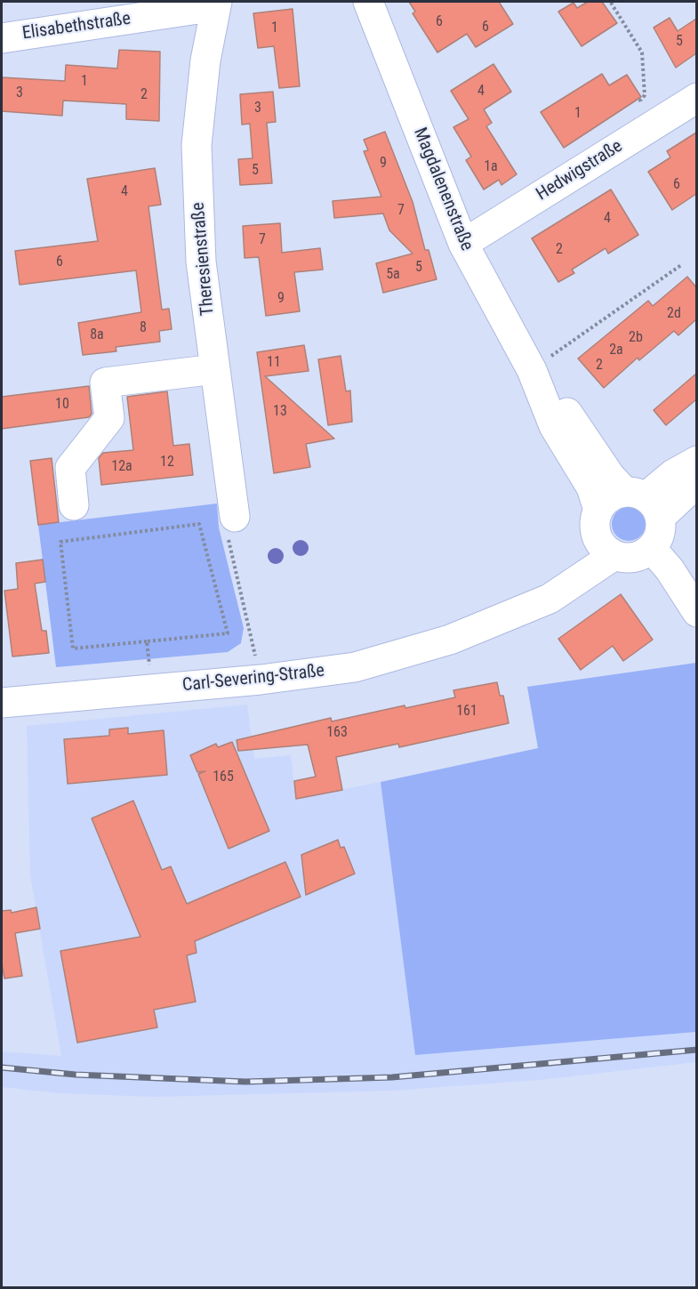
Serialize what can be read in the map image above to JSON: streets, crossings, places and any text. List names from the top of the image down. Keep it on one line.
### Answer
{"streets":{"street":["Elisabethstraße","Hedwigstraße","Magdalenenstraße","Theresienstraße","Carl-Severing-Straße"]},"crossings":[["Elisabethstraße","Theresienstraße"],["Hedwigstraße","Magdalenenstraße"],["Magdalenenstraße","Carl-Severing-Straße"]],"house_numbers":["6","6","1","5","1","4","3","2","3","1","9","1a","5","6","4","7","4","7","2","6","5","5a","9","2d","8","8a","2b","2a","11","2","10","13","12","12a","161","163","165"]}
